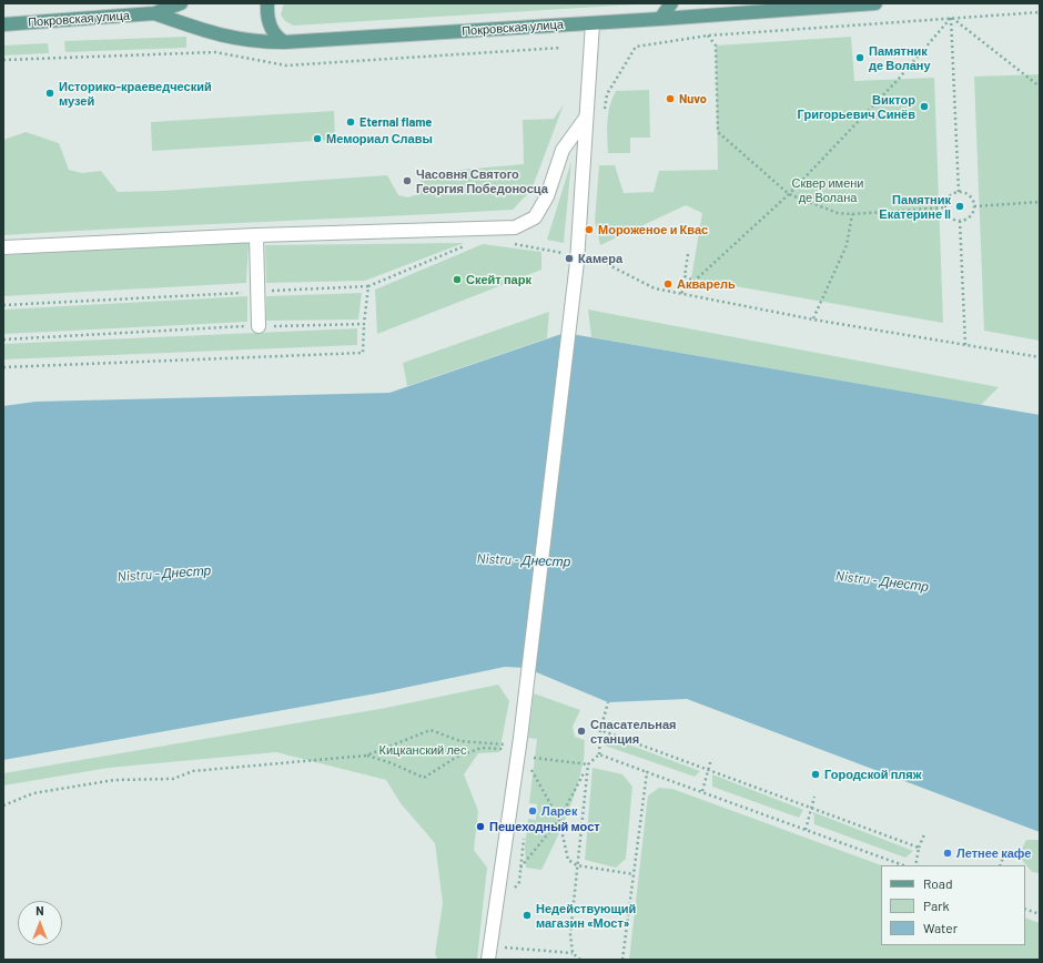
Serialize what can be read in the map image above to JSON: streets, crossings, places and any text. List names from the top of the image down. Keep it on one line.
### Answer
{"streets":{"main road":["Покровская улица"]},"water":["Nistru - Днестр"],"parks":["Сквер имени де Волана","Кицканский лес"],"places":["Памятник де Волану","Историко-краеведческий музей","Nuvo","Виктор Григорьевич Синёв","Eternal flame","Мемориал Славы","Часовня Святого Георгия Победоносца","Памятник Екатерине II","Мороженое и Квас","Камера","Скейт парк","Акварель","Спасательная станция","Городской пляж","Ларек","Пешеходный мост","Летнее кафе","Недействующий магазин «Мост»"],"legend":["Road","Park","Water"],"north":"top"}
